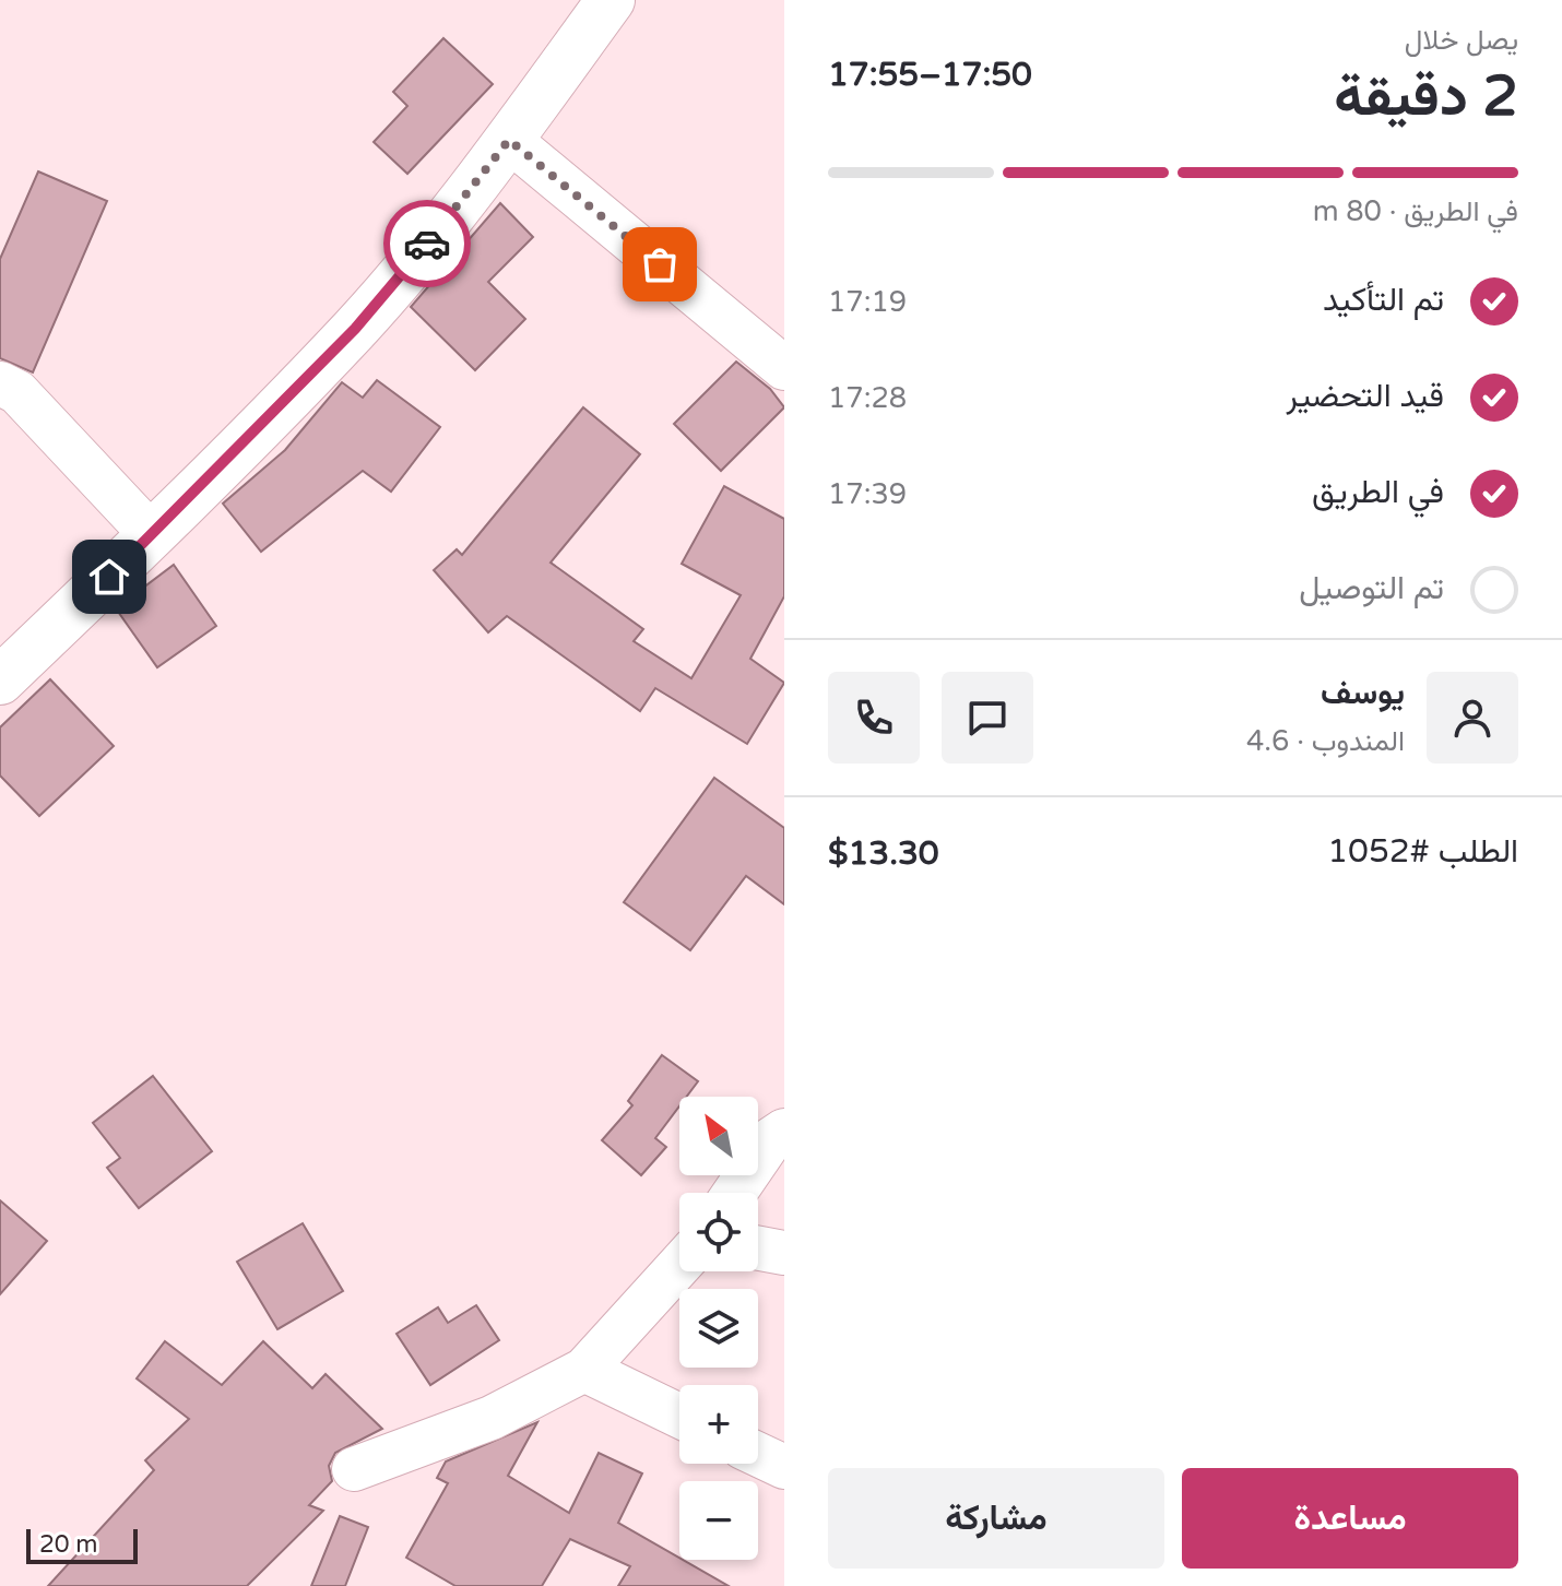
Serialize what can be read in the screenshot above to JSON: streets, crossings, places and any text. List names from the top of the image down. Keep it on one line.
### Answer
{"scale_bar":"20 m","north":"top left","page":{"heading":["2 دقيقة","يصل خلال","17:50–17:55"],"panel":["يوسف","المندوب · 4.6","الطلب #1052","$13.30"],"bar":"في الطريق · 80 m","list":[["تم التأكيد","17:19"],["قيد التحضير","17:28"],["في الطريق","17:39"],"تم التوصيل"],"map_buttons":["+","−"],"buttons":["مساعدة","مشاركة"],"scale":"20 m"}}
